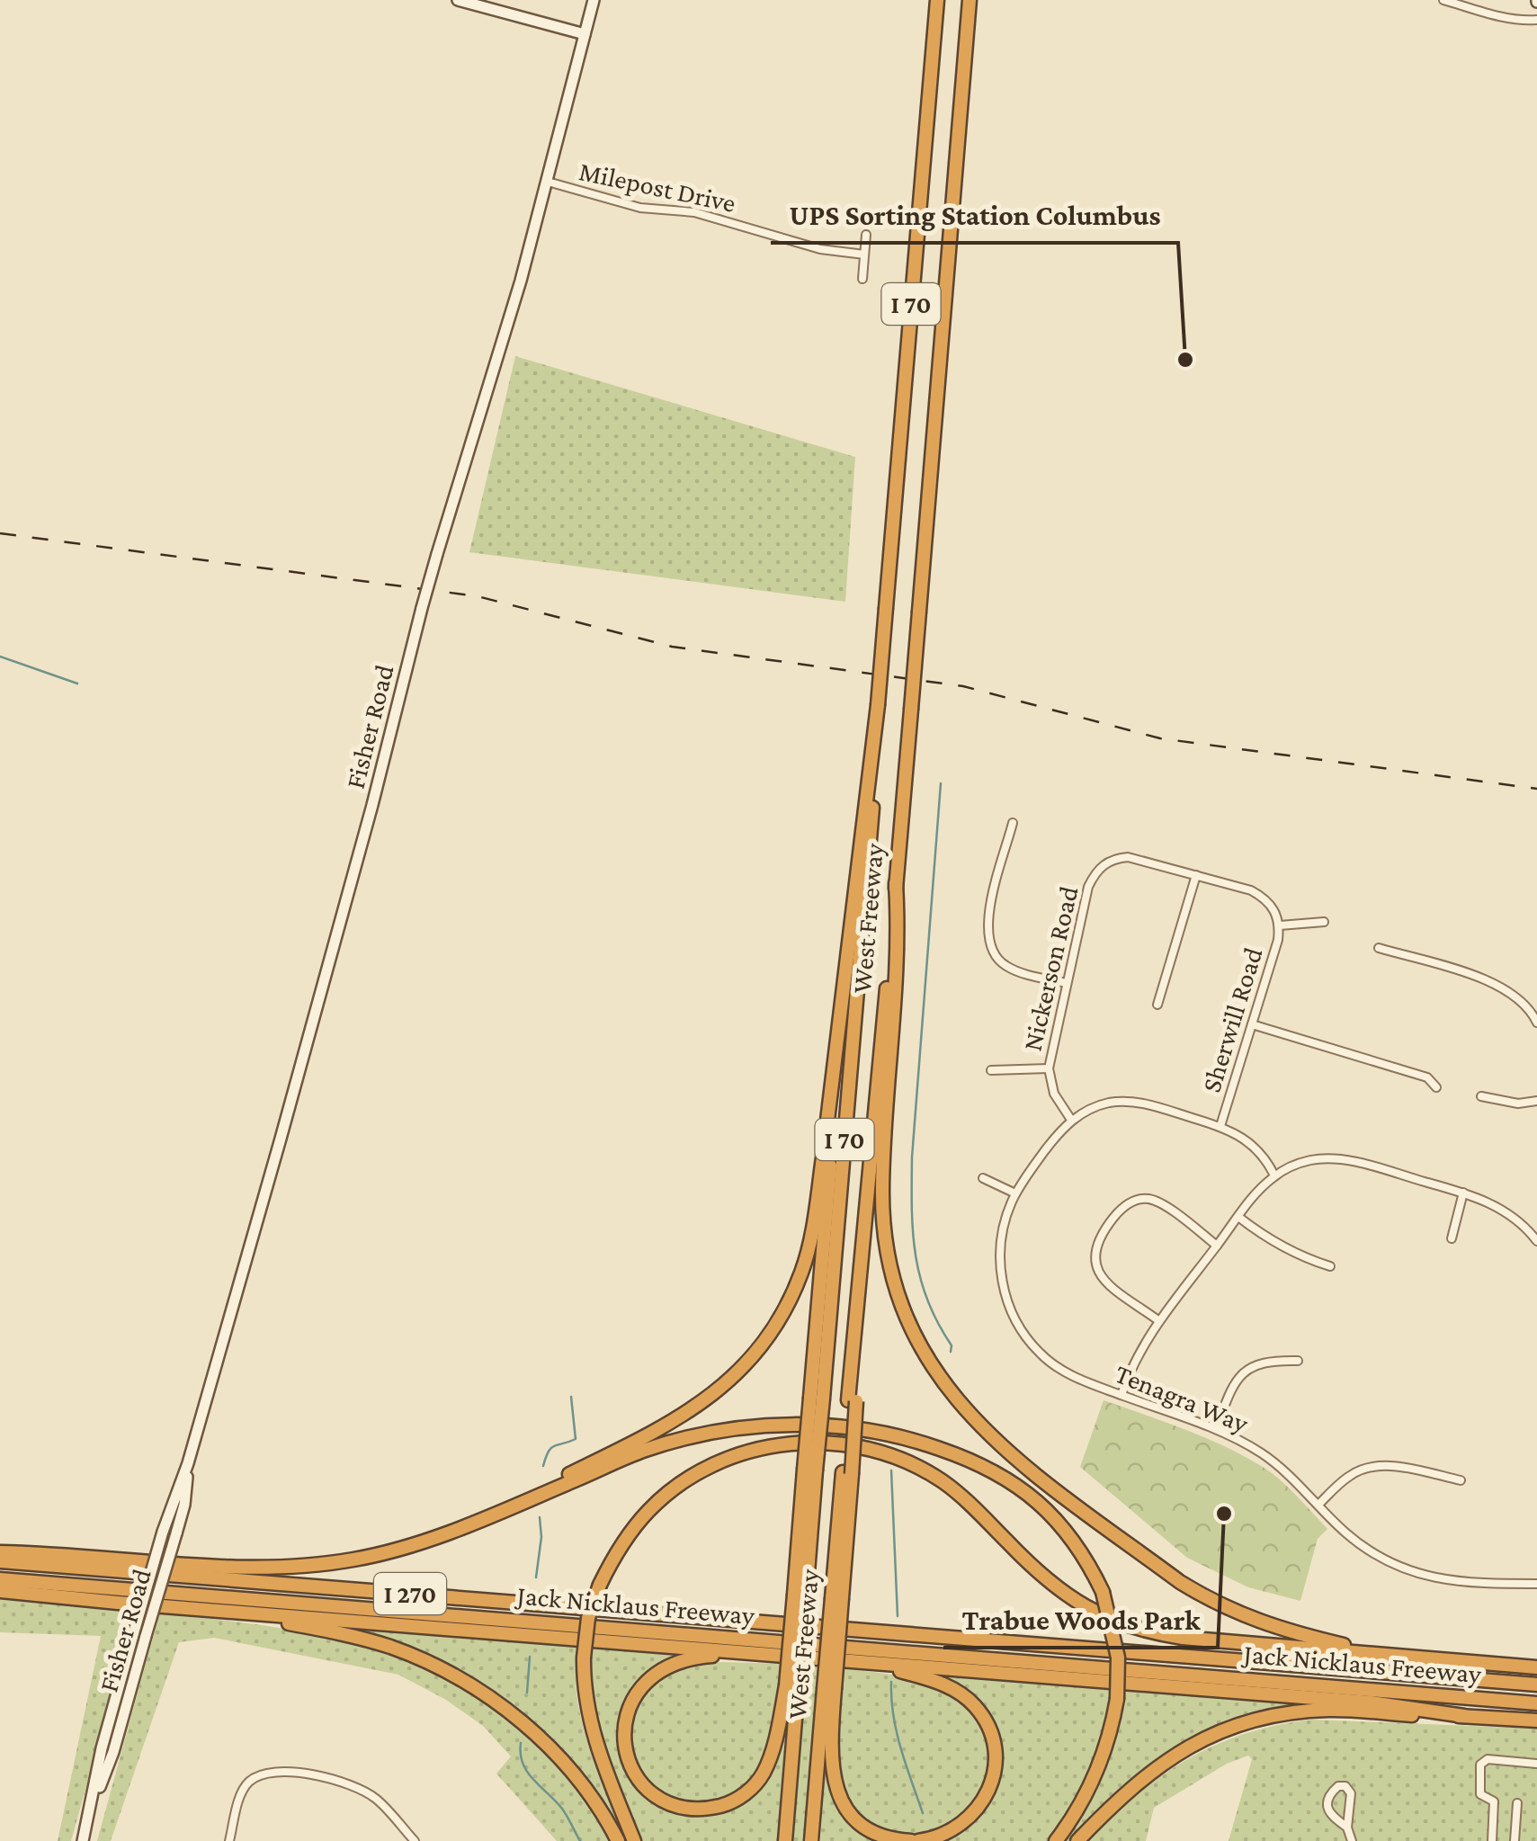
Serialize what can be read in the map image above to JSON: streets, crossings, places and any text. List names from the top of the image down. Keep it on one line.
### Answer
{"streets":{"highway":["I 70","West Freeway","I 270","Jack Nicklaus Freeway"],"main road":["Fisher Road"],"street":["Milepost Drive","Nickerson Road","Sherwill Road","Tenagra Way"]},"crossings":[["Milepost Drive","Fisher Road"],["Nickerson Road","Sherwill Road"],["Nickerson Road","Tenagra Way"]],"places":["UPS Sorting Station Columbus","Trabue Woods Park"]}
